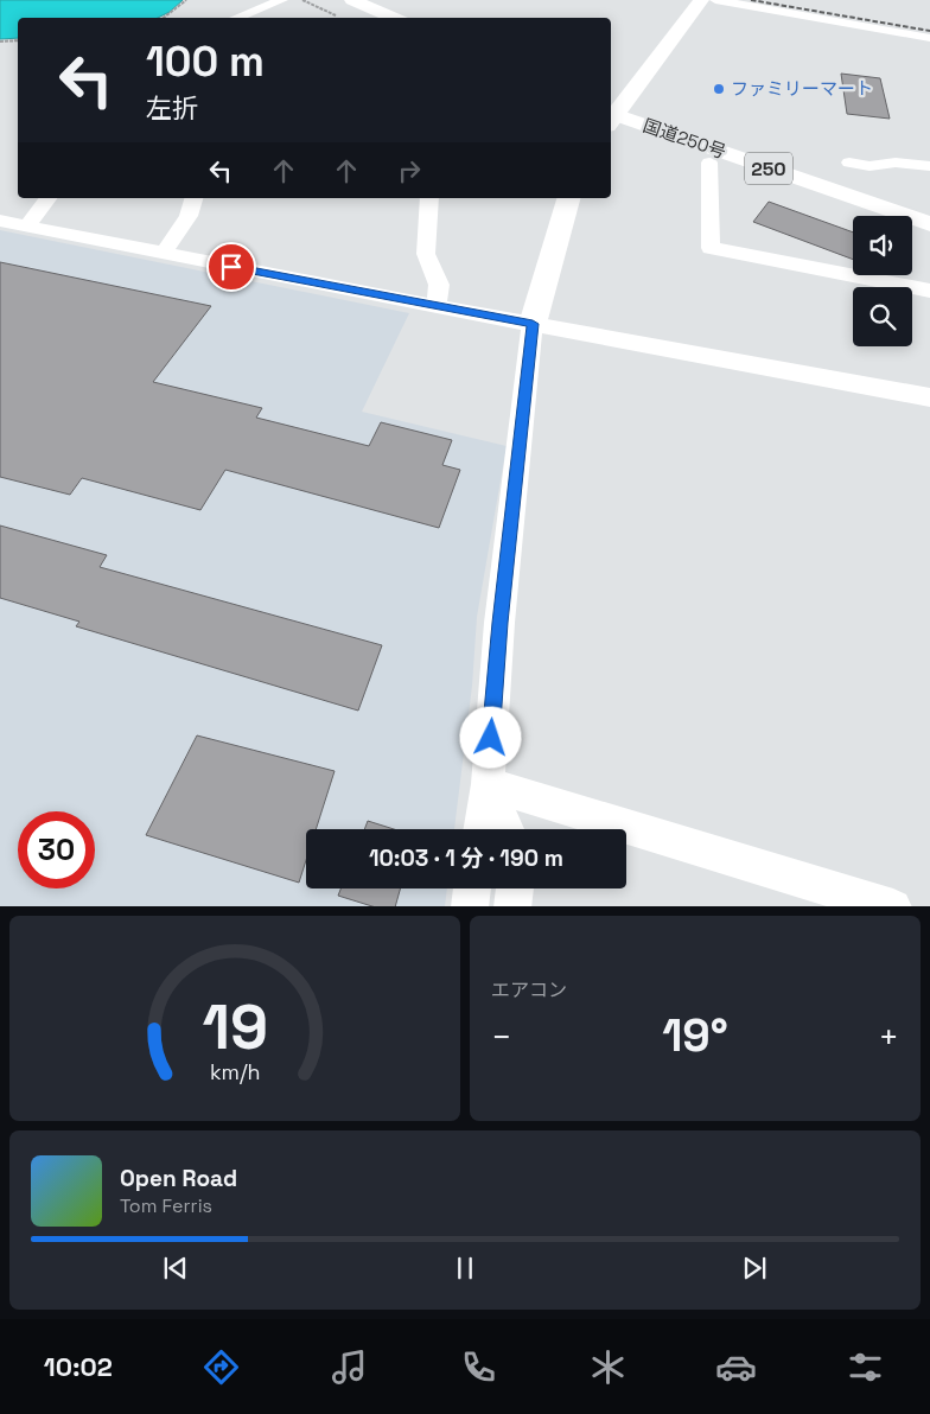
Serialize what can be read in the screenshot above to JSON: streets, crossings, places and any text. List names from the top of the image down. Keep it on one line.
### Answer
{"streets":{"main road":["国道250号","250"]},"places":["ファミリーマート"],"page":{"turn":["100 m","左折"],"limit":"30","trip":"10:03 · 1 分 · 190 m","tile":"エアコン","heat":["−","19°","+"],"song":["Open Road","Tom Ferris"],"tabs":"10:02","gauge":["19","km/h"]}}
